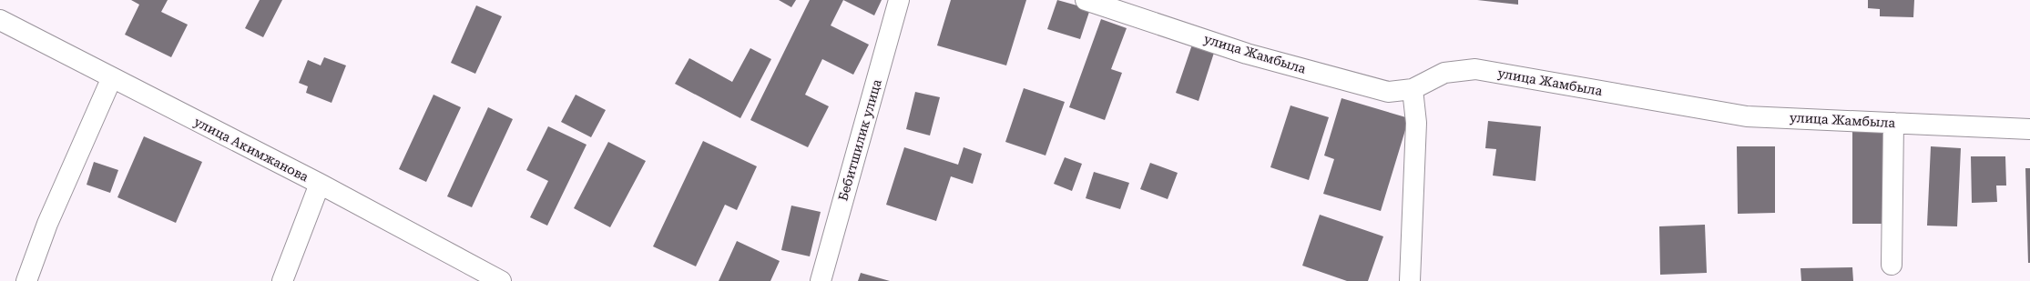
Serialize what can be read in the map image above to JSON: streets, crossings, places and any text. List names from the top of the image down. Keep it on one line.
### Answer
{"streets":{"street":["улица Жамбыла","Бебитшилик улица","улица Акимжанова"]}}
